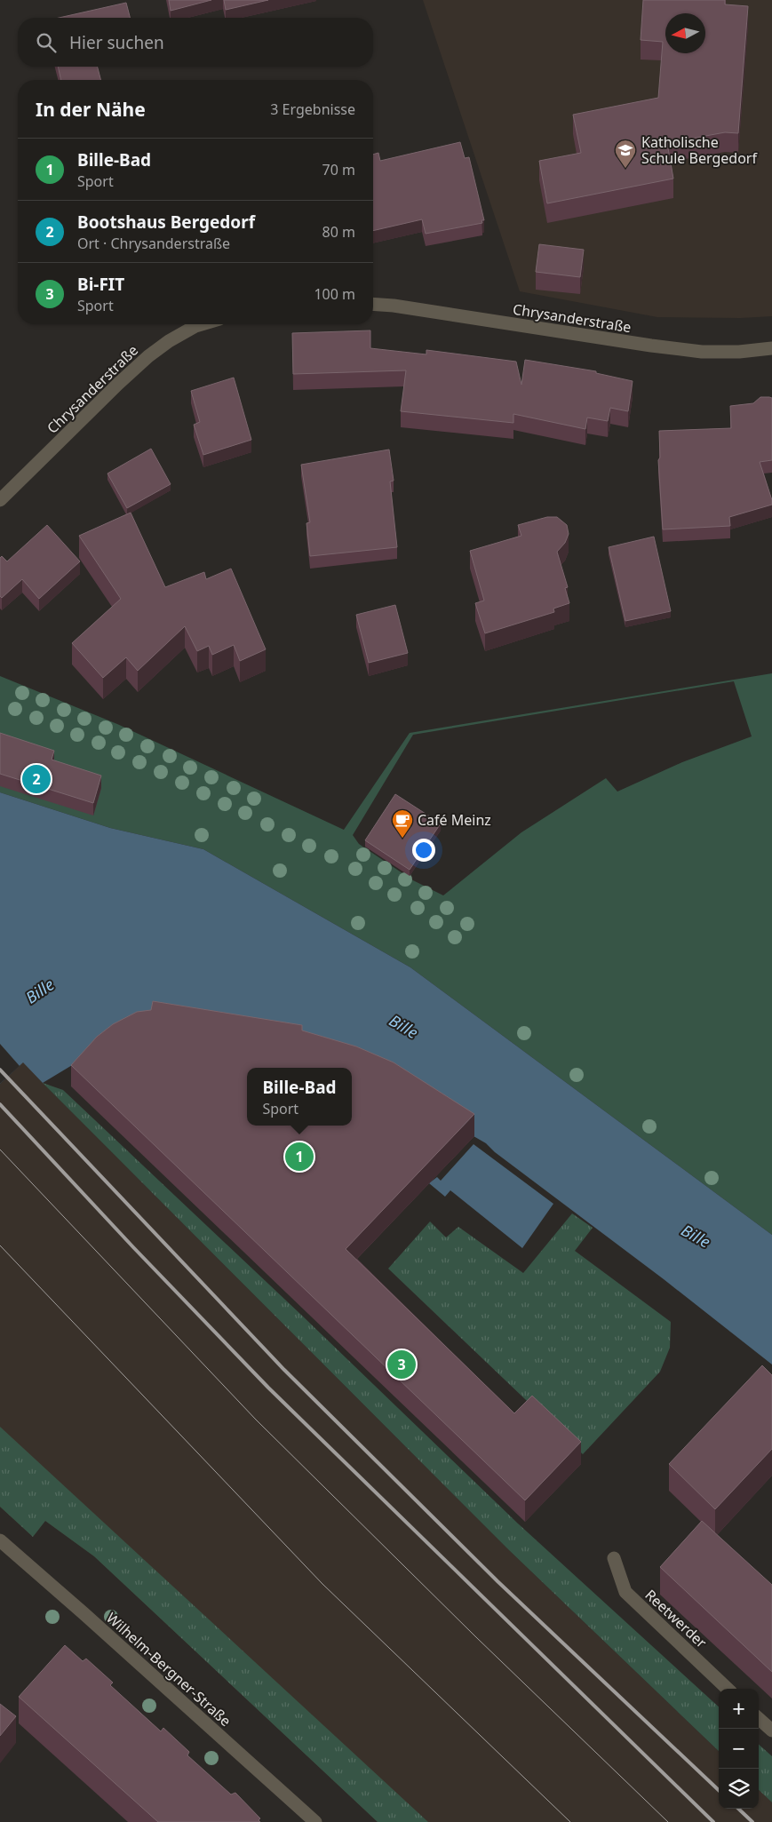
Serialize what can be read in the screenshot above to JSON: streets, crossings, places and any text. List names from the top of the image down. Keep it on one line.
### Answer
{"streets":{"street":["Chrysanderstraße","Reetwerder","Wilhelm-Bergner-Straße"]},"water":["Bille"],"places":{"school or university":["Katholische Schule Bergedorf"],"cafe":["Café Meinz"]},"north":"left","page":{"search":"Hier suchen","heading":["In der Nähe","3 Ergebnisse"],"list":[{"mark":"1","name":"Bille-Bad","note":"Sport","value":"70 m"},{"mark":"2","name":"Bootshaus Bergedorf","note":"Ort · Chrysanderstraße","value":"80 m"},{"mark":"3","name":"Bi-FIT","note":"Sport","value":"100 m"}],"pins":["2","1","3"],"popup":["Bille-Bad","Sport"],"map_buttons":["+","−"]}}
